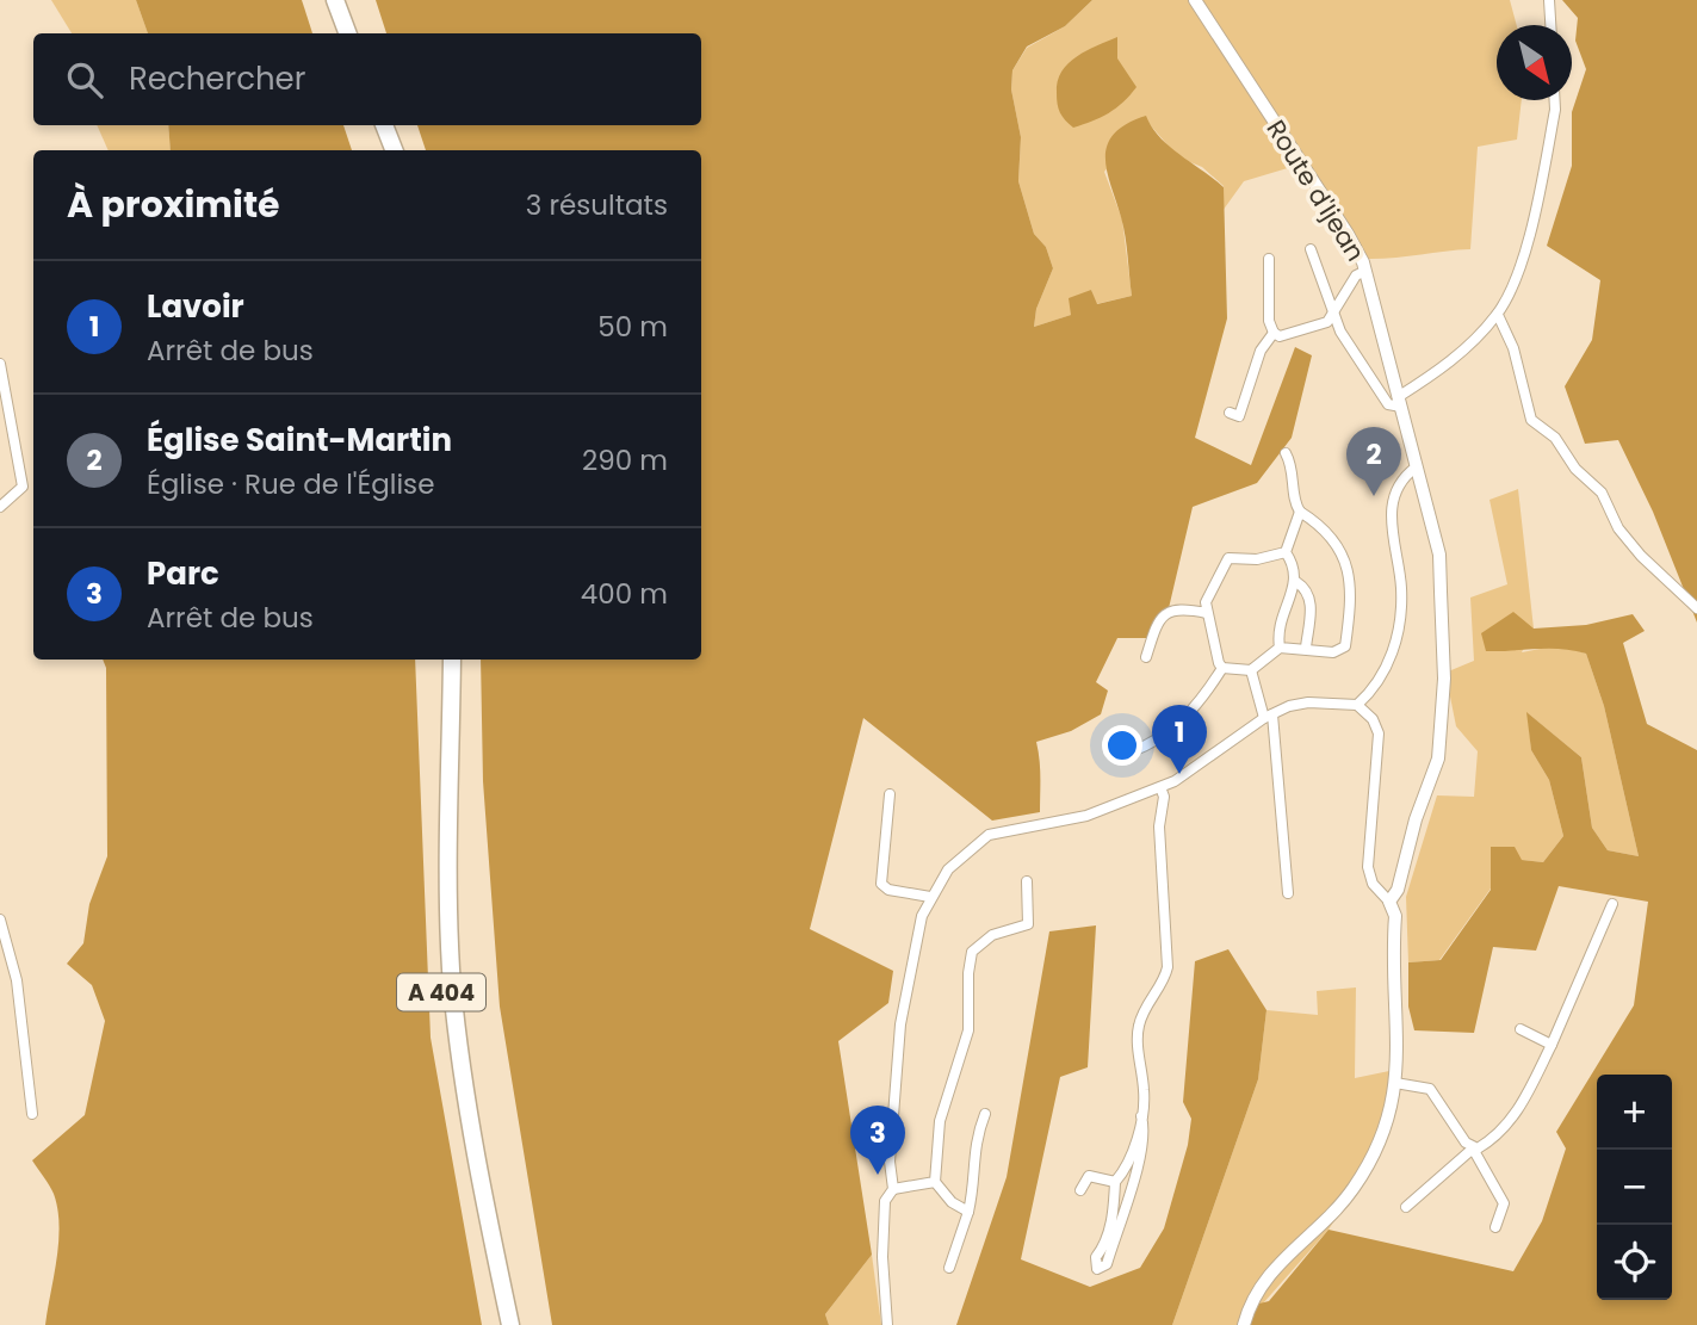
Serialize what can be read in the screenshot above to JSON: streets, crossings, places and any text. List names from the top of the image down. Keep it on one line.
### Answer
{"streets":{"highway":["A 404"],"street":["Route d'Ijean"]},"north":"bottom right","page":{"search":"Rechercher","heading":["À proximité","3 résultats"],"list":[{"mark":"1","name":"Lavoir","note":"Arrêt de bus","value":"50 m"},{"mark":"2","name":"Église Saint-Martin","note":"Église · Rue de l'Église","value":"290 m"},{"mark":"3","name":"Parc","note":"Arrêt de bus","value":"400 m"}],"pins":["2","1","3"],"map_buttons":["+","−"]}}
